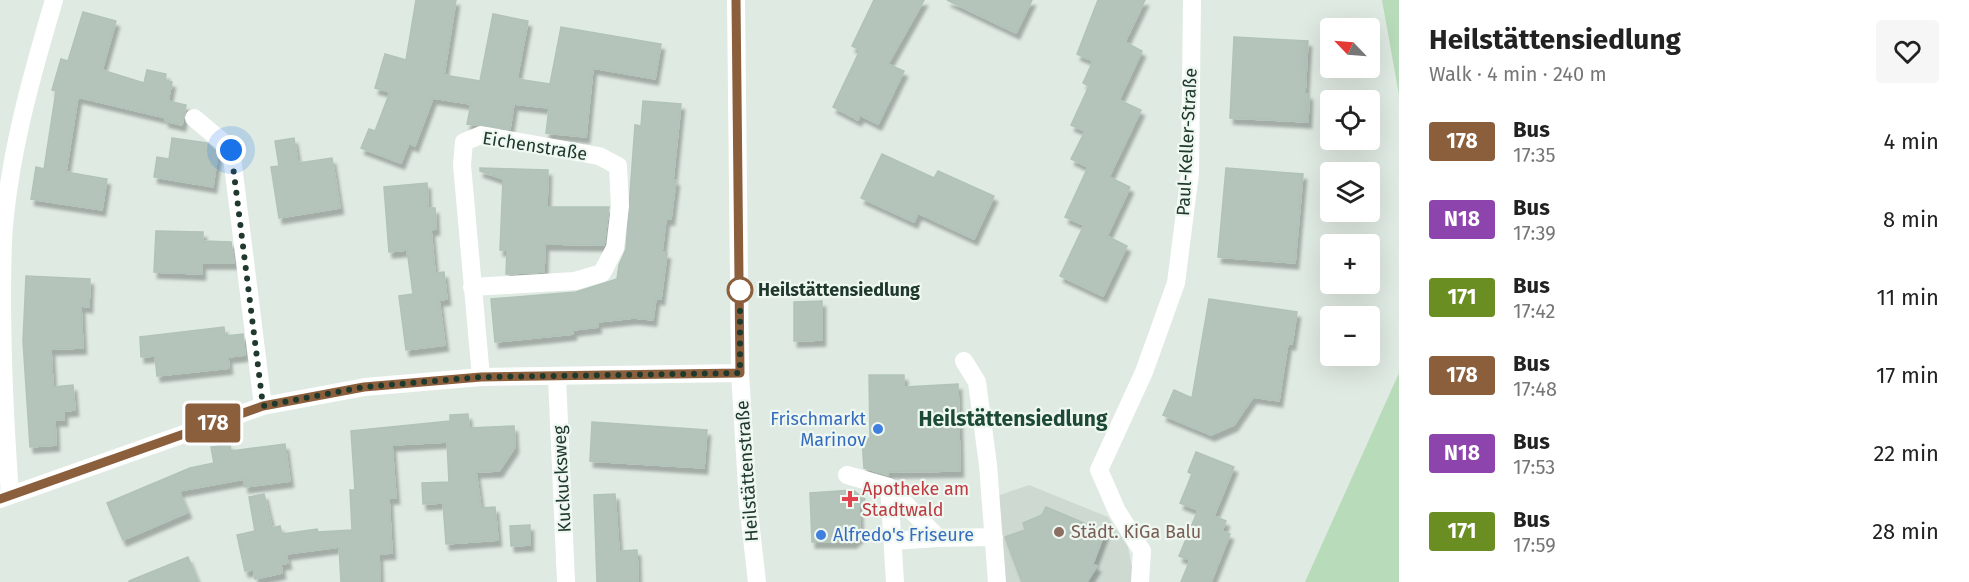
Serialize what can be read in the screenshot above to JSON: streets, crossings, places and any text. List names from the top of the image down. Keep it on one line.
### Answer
{"streets":{"street":["Paul-Keller-Straße","Eichenstraße","Heilstättenstraße","Kuckucksweg"]},"districts":["Heilstättensiedlung"],"places":{"other":["Heilstättensiedlung","Frischmarkt Marinov","Städt. KiGa Balu","Alfredo's Friseure"],"health":["Apotheke am Stadtwald"]},"lines":["bus line 178"],"north":"top left","page":{"on_map":"178","heading":["Heilstättensiedlung","Walk · 4 min · 240 m"],"map_buttons":["+","−"],"list":[{"mark":"178","name":"Bus","note":"17:35","value":"4 min"},{"mark":"N18","name":"Bus","note":"17:39","value":"8 min"},{"mark":"171","name":"Bus","note":"17:42","value":"11 min"},{"mark":"178","name":"Bus","note":"17:48","value":"17 min"},{"mark":"N18","name":"Bus","note":"17:53","value":"22 min"},{"mark":"171","name":"Bus","note":"17:59","value":"28 min"}]}}
